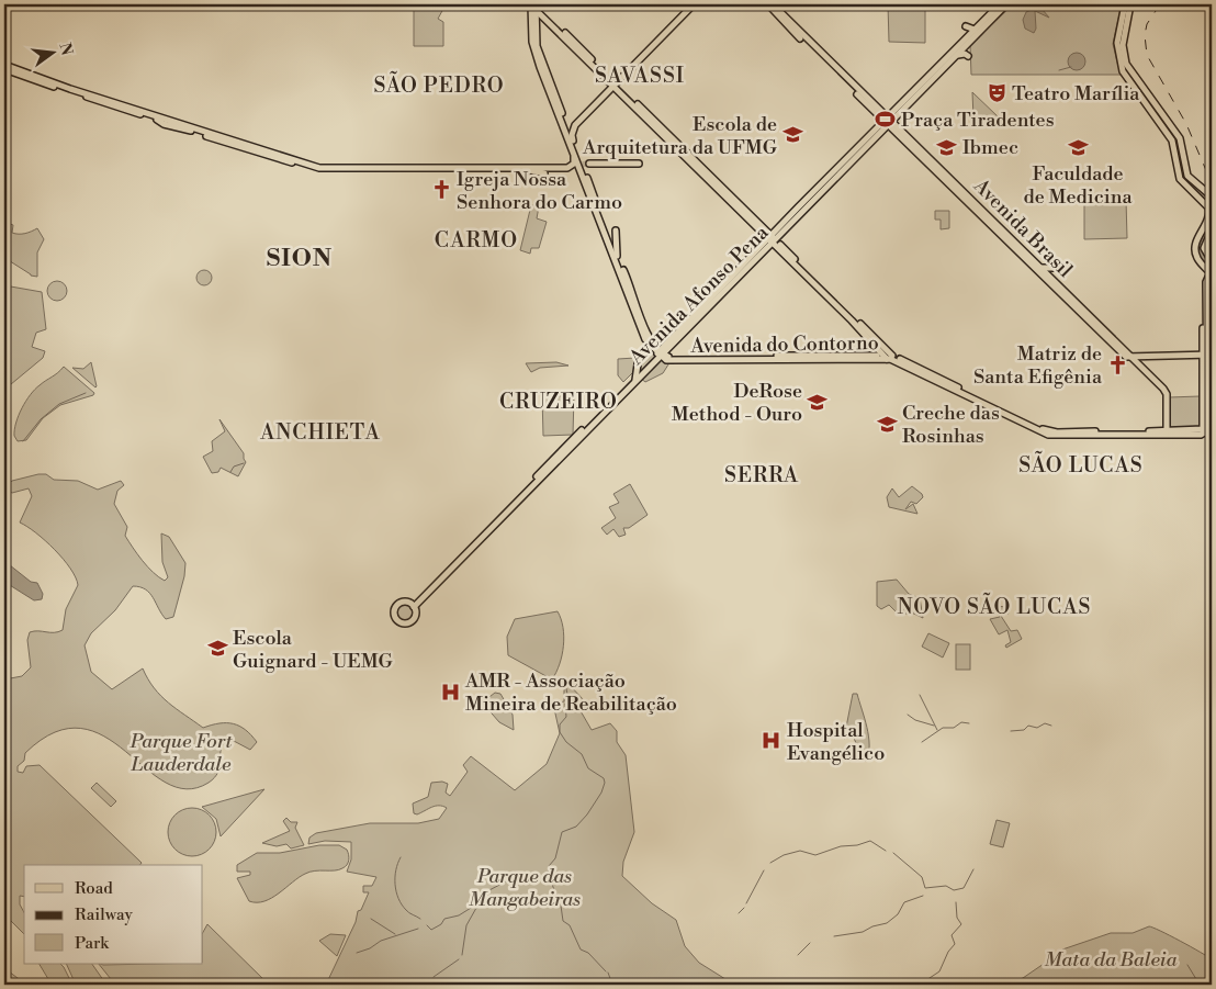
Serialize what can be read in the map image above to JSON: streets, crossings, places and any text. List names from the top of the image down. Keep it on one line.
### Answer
{"streets":{"main road":["Avenida Brasil","Avenida Afonso Pena","Avenida do Contorno"]},"crossings":[["Avenida Brasil","Avenida Afonso Pena"],["Avenida Brasil","Avenida do Contorno"],["Avenida Afonso Pena","Avenida do Contorno"]],"districts":["SAVASSI","SÃO PEDRO","CARMO","SION","CRUZEIRO","ANCHIETA","SÃO LUCAS","SERRA","NOVO SÃO LUCAS"],"parks":["Parque Fort Lauderdale","Parque das Mangabeiras","Mata da Baleia"],"places":{"theatre":["Teatro Marília"],"sports":["Praça Tiradentes"],"school or university":["Escola de Arquitetura da UFMG","Ibmec","Faculdade de Medicina","DeRose Method - Ouro","Creche das Rosinhas","Escola Guignard - UEMG"],"church":["Igreja Nossa Senhora do Carmo","Matriz de Santa Efigênia"],"hospital":["AMR - Associação Mineira de Reabilitação","Hospital Evangélico"]},"legend":["Road","Railway","Park"],"north":"right"}
